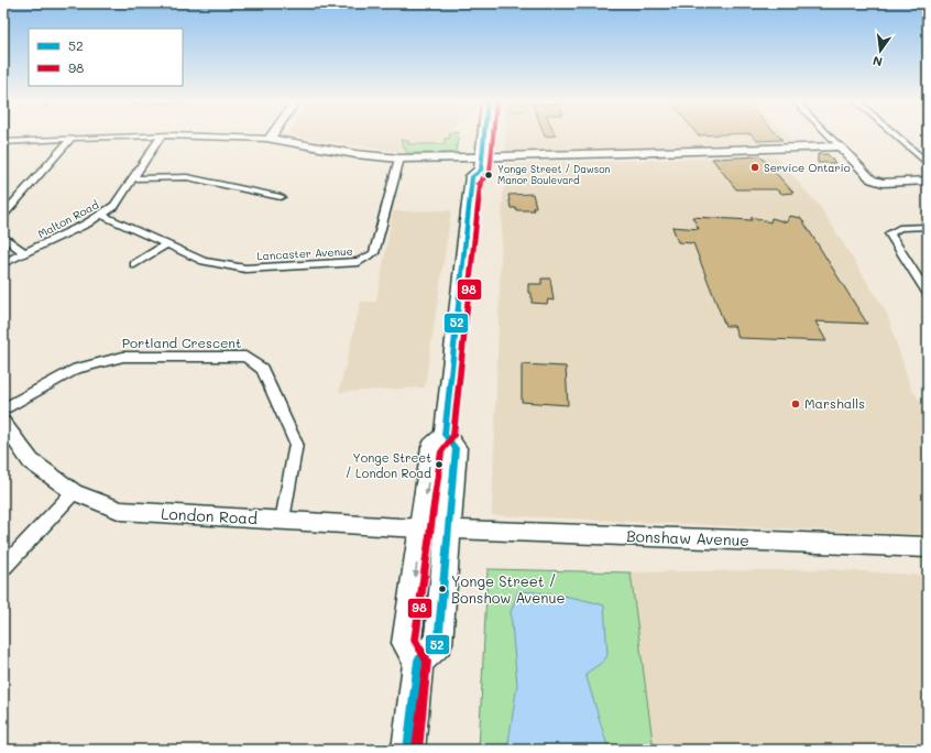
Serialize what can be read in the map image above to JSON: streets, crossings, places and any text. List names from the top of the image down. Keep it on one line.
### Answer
{"streets":{"street":["Malton Road","Lancaster Avenue","Portland Crescent","London Road","Bonshaw Avenue"]},"crossings":[["Malton Road","Lancaster Avenue"],["Portland Crescent","London Road"],["London Road","Bonshaw Avenue"]],"places":["Service Ontario","Yonge Street / Dawson Manor Boulevard","Marshalls","Yonge Street / London Road","Yonge Street / Bonshow Avenue"],"lines":["transit line 52","transit line 98"],"legend":["52","98"],"north":"bottom"}
